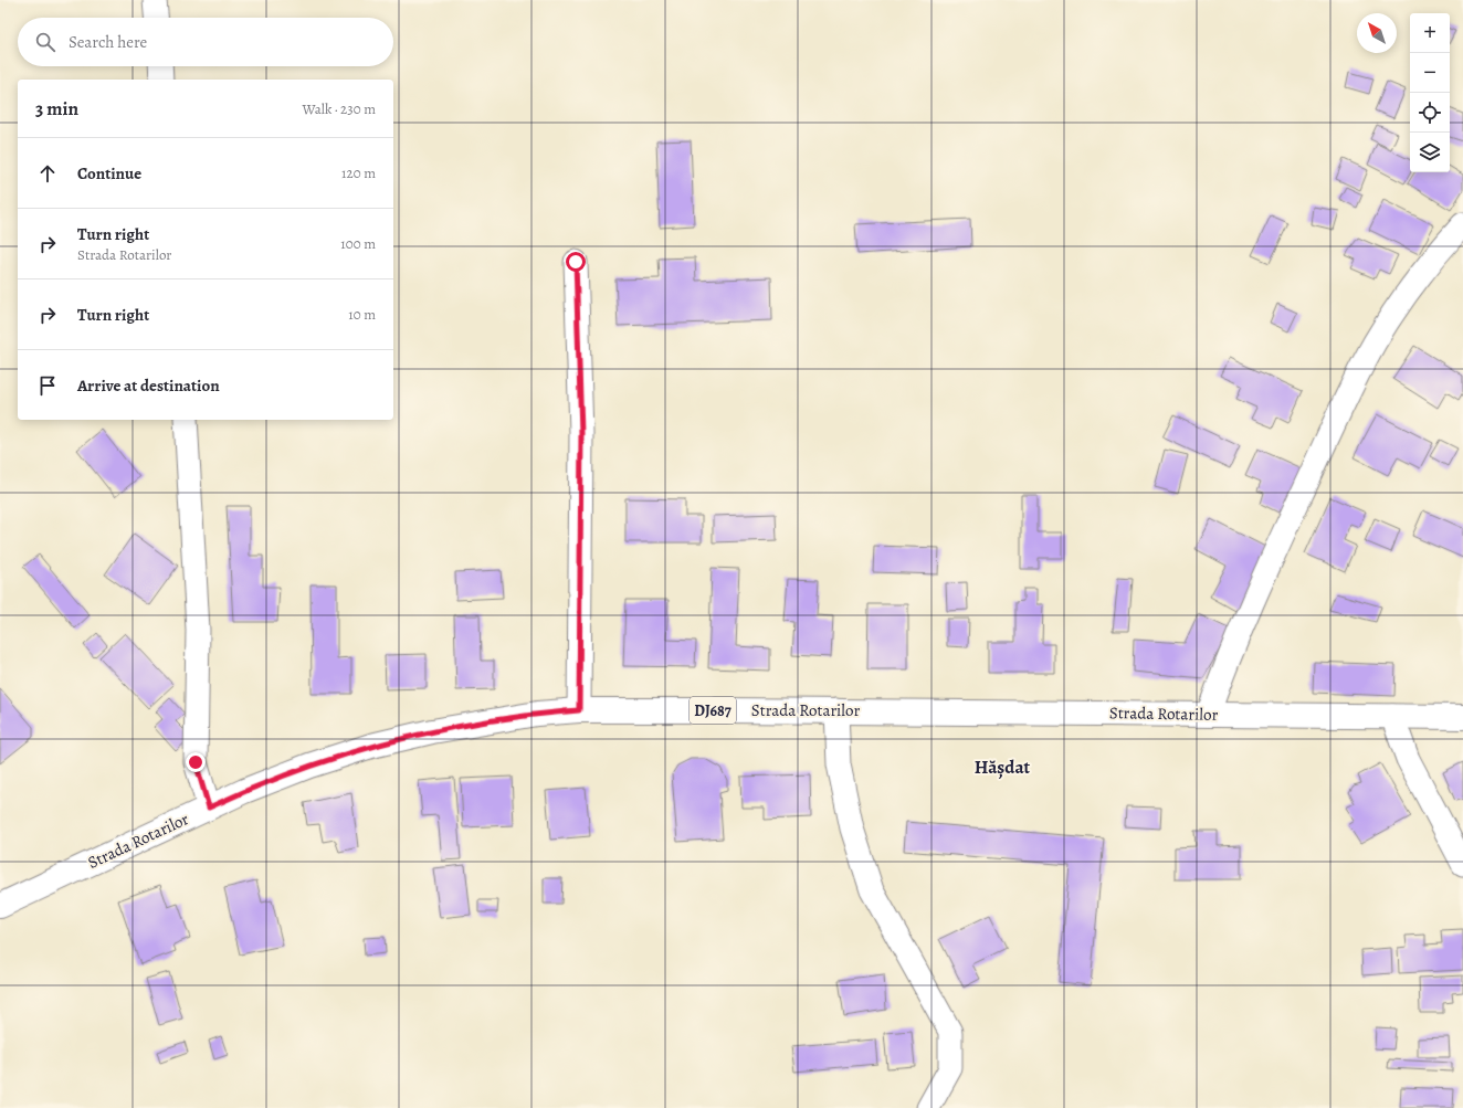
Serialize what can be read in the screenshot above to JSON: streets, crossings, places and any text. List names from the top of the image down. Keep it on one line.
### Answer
{"streets":{"main road":["DJ687","Strada Rotarilor"]},"districts":["Hășdat"],"north":"top left","page":{"map_buttons":["+","−"],"search":"Search here","heading":["3 min","Walk · 230 m"],"list":[["Continue","120 m"],["Turn right","Strada Rotarilor","100 m"],["Turn right","10 m"],"Arrive at destination"]}}
